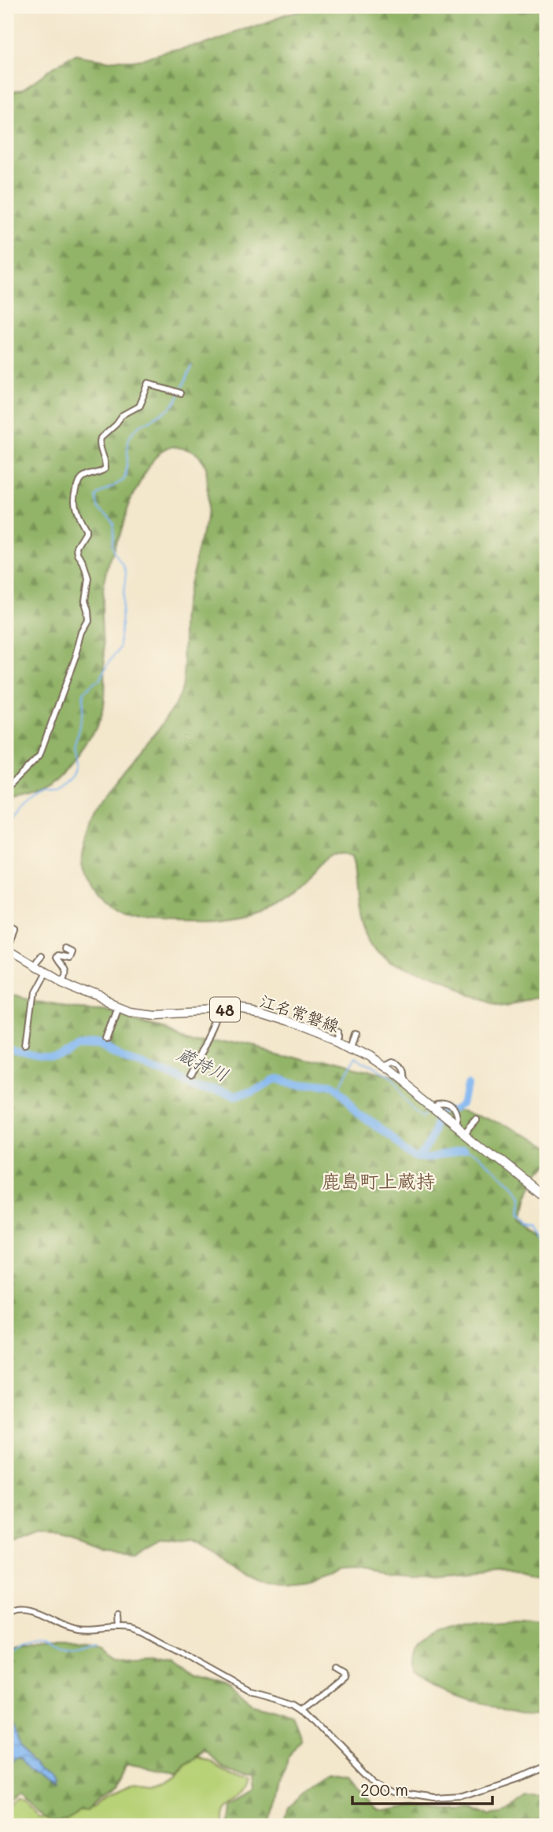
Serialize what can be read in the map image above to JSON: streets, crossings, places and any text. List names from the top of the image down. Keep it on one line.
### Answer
{"streets":{"main road":["48","江名常磐線"]},"districts":["鹿島町上蔵持"],"water":["蔵持川"],"scale_bar":"200 m"}
